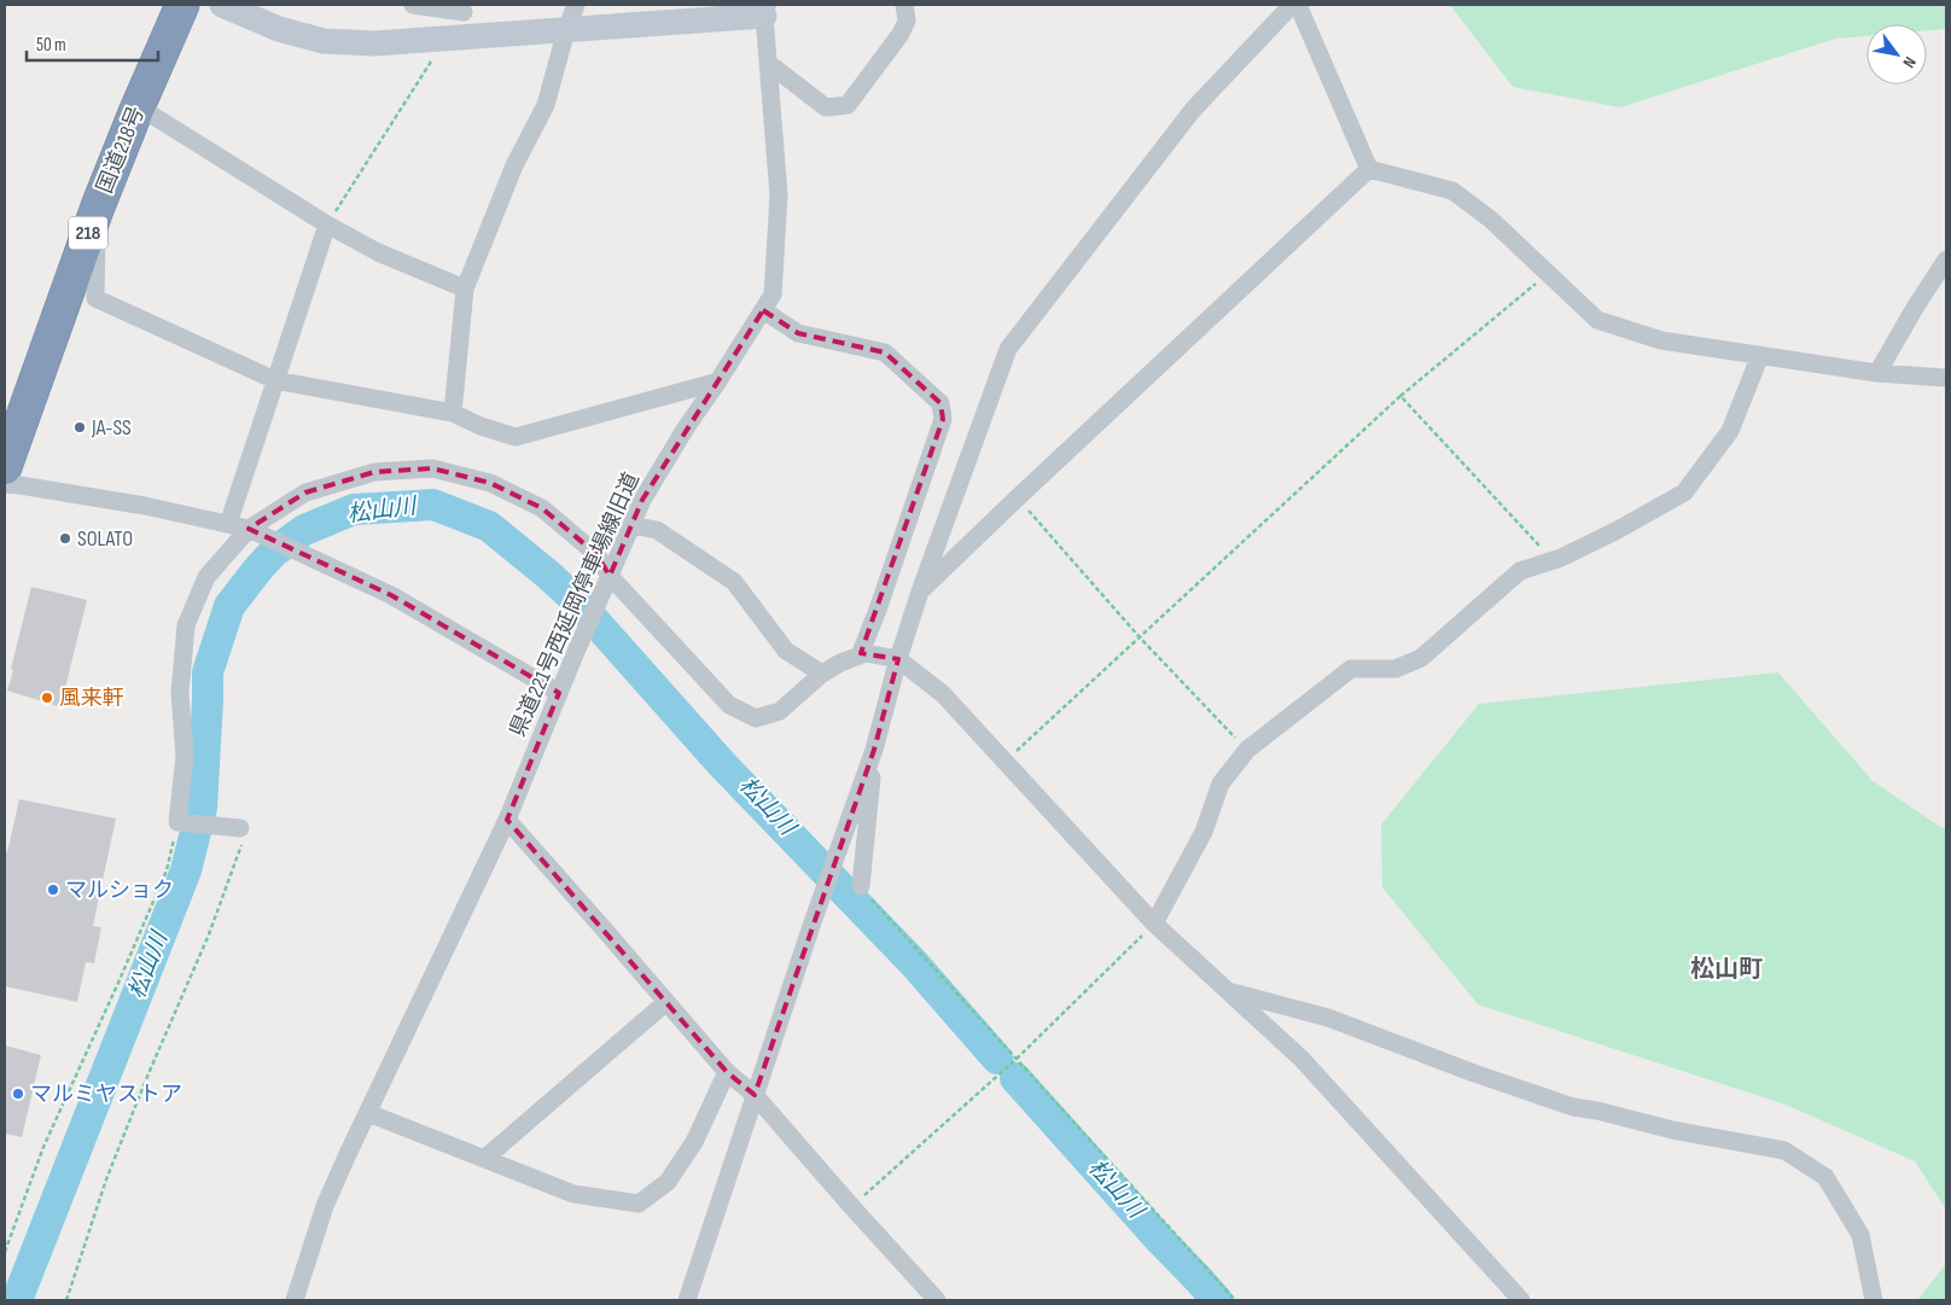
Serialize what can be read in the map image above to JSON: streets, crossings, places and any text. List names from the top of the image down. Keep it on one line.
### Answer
{"streets":{"highway":["国道218号","218"],"street":["県道221号西延岡停車場線旧道"]},"districts":["松山町"],"water":["松山川"],"places":["JA-SS","SOLATO","風来軒","マルショク","マルミヤストア"],"scale_bar":"50 m","north":"bottom right"}
